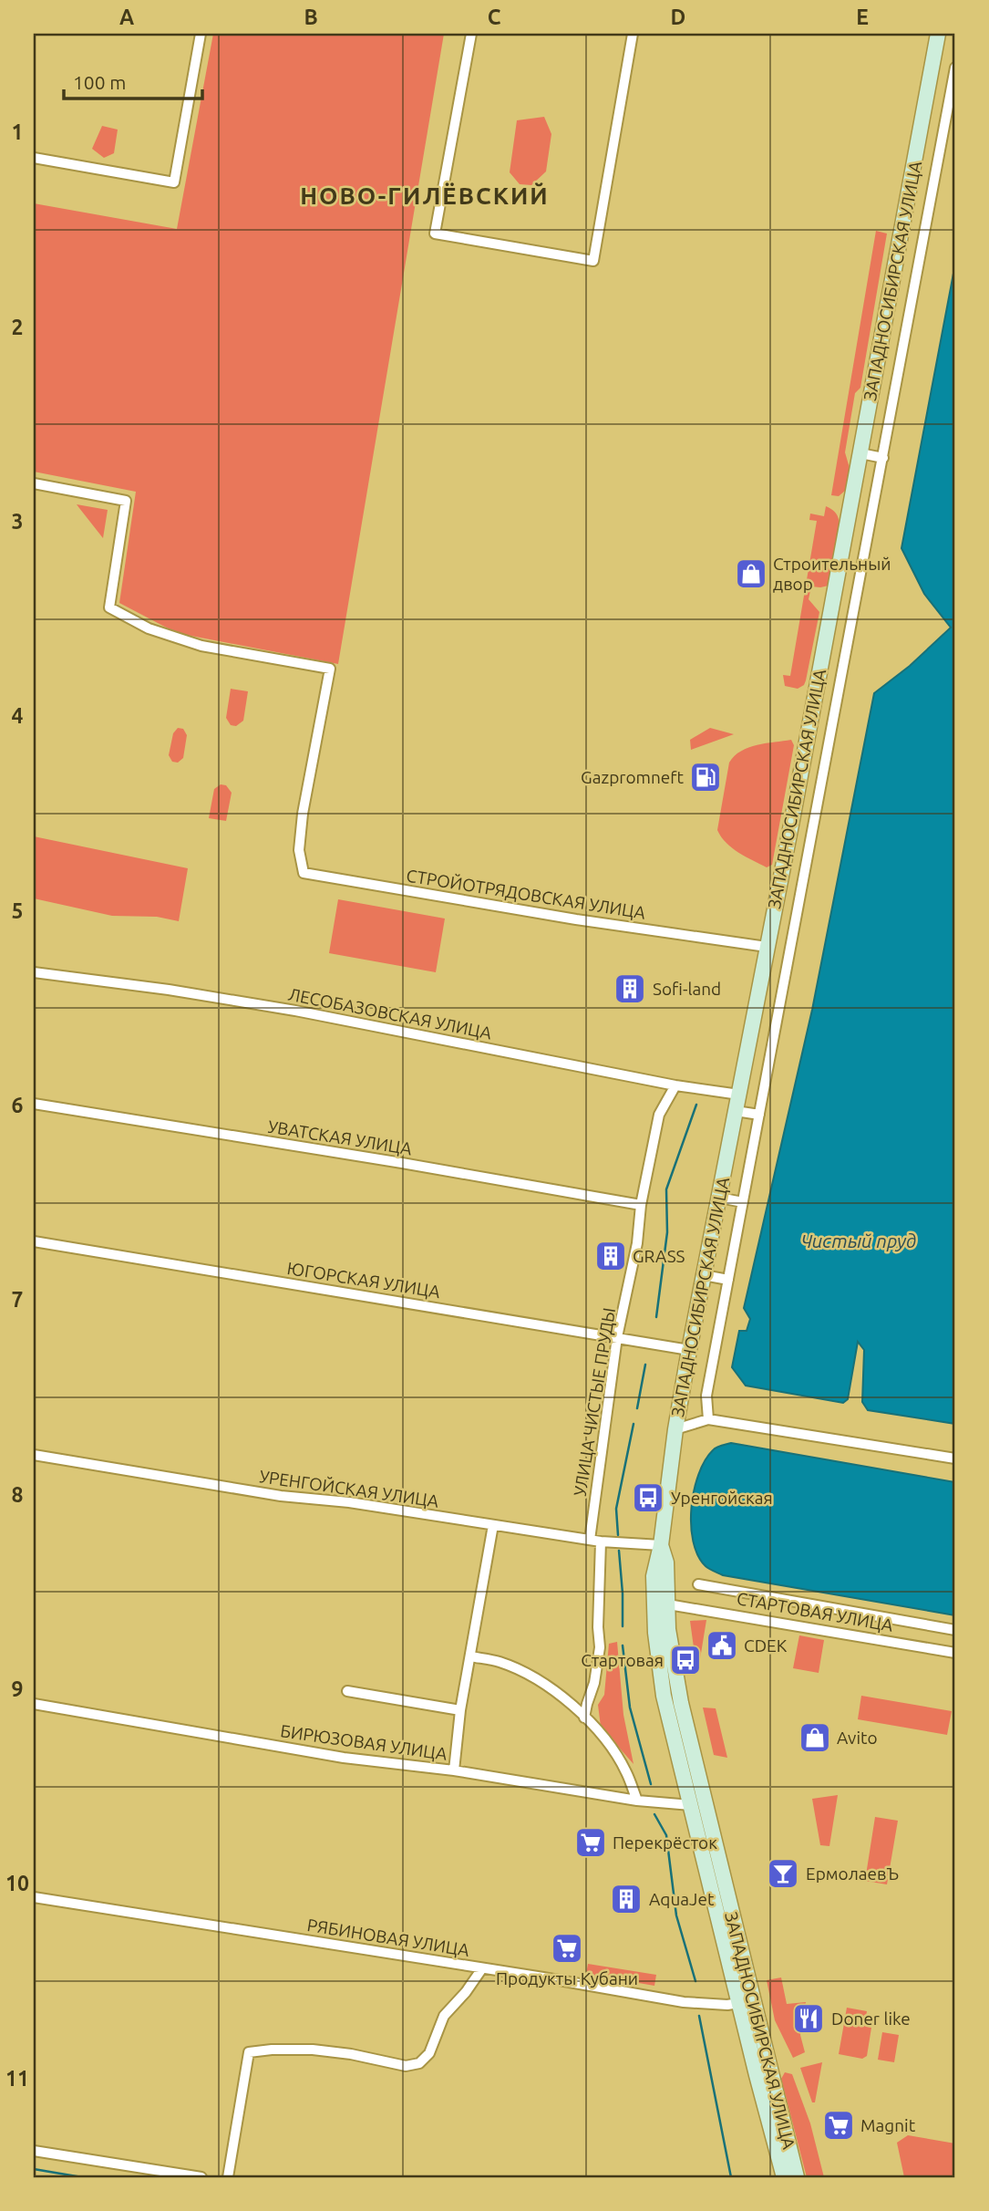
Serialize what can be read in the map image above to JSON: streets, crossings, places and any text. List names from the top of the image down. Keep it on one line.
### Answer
{"streets":{"main road":["ЗАПАДНОСИБИРСКАЯ УЛИЦА"],"street":["СТРОЙОТРЯДОВСКАЯ УЛИЦА","ЛЕСОБАЗОВСКАЯ УЛИЦА","УВАТСКАЯ УЛИЦА","ЮГОРСКАЯ УЛИЦА","УЛИЦА ЧИСТЫЕ ПРУДЫ","УРЕНГОЙСКАЯ УЛИЦА","СТАРТОВАЯ УЛИЦА","БИРЮЗОВАЯ УЛИЦА","РЯБИНОВАЯ УЛИЦА"]},"crossings":[["ЗАПАДНОСИБИРСКАЯ УЛИЦА","СТРОЙОТРЯДОВСКАЯ УЛИЦА"],["ЗАПАДНОСИБИРСКАЯ УЛИЦА","ЛЕСОБАЗОВСКАЯ УЛИЦА"],["ЗАПАДНОСИБИРСКАЯ УЛИЦА","ЮГОРСКАЯ УЛИЦА"],["ЗАПАДНОСИБИРСКАЯ УЛИЦА","УРЕНГОЙСКАЯ УЛИЦА"],["ЗАПАДНОСИБИРСКАЯ УЛИЦА","СТАРТОВАЯ УЛИЦА"],["ЗАПАДНОСИБИРСКАЯ УЛИЦА","БИРЮЗОВАЯ УЛИЦА"],["ЗАПАДНОСИБИРСКАЯ УЛИЦА","РЯБИНОВАЯ УЛИЦА"],["ЛЕСОБАЗОВСКАЯ УЛИЦА","УЛИЦА ЧИСТЫЕ ПРУДЫ"],["УВАТСКАЯ УЛИЦА","УЛИЦА ЧИСТЫЕ ПРУДЫ"],["ЮГОРСКАЯ УЛИЦА","УЛИЦА ЧИСТЫЕ ПРУДЫ"],["УЛИЦА ЧИСТЫЕ ПРУДЫ","УРЕНГОЙСКАЯ УЛИЦА"]],"districts":["НОВО-ГИЛЁВСКИЙ"],"water":["Чистый пруд"],"places":{"shop":["Строительный двор","Avito"],"fuel station":["Gazpromneft"],"building":["Sofi-land","GRASS","AquaJet"],"bus stop":["Уренгойская","Стартовая"],"public building":["CDEK"],"supermarket":["Перекрёсток","Продукты Кубани","Magnit"],"bar":["ЕрмолаевЪ"],"restaurant":["Doner like"]},"scale_bar":"100 m","grid":{"columns":["A","B","C","D","E"],"rows":["1","2","3","4","5","6","7","8","9","10","11"]}}
